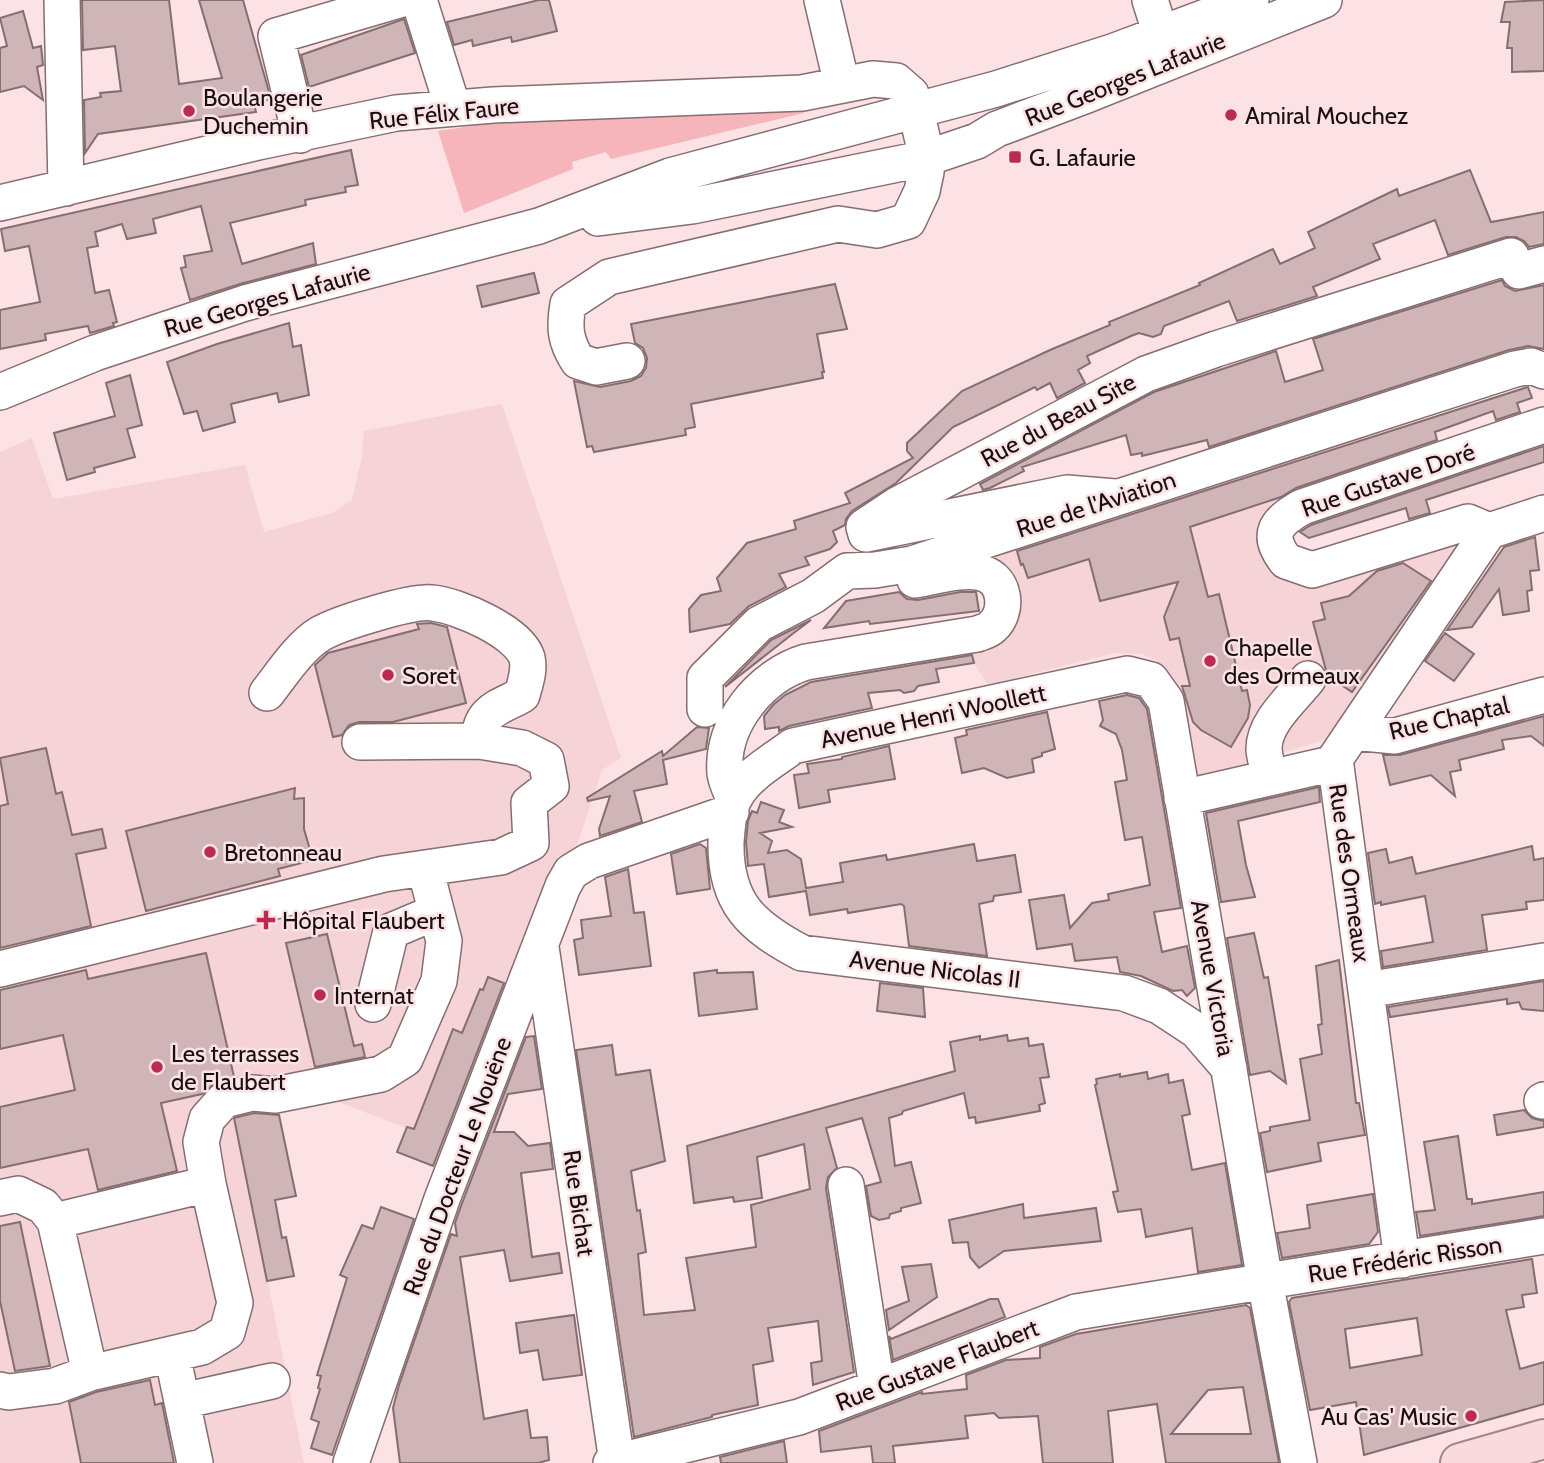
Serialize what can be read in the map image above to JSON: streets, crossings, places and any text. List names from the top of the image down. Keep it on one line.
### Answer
{"streets":{"street":["Rue Georges Lafaurie","Rue Félix Faure","Rue du Beau Site","Rue Gustave Doré","Rue de l'Aviation","Avenue Henri Woollett","Rue Chaptal","Rue des Ormeaux","Avenue Nicolas II","Avenue Victoria","Rue du Docteur Le Nouëne","Rue Bichat","Rue Frédéric Risson","Rue Gustave Flaubert"]},"crossings":[["Rue Georges Lafaurie","Rue Félix Faure"],["Rue du Beau Site","Rue de l'Aviation"],["Rue Gustave Doré","Rue des Ormeaux"],["Avenue Henri Woollett","Avenue Nicolas II"],["Avenue Henri Woollett","Avenue Victoria"],["Avenue Henri Woollett","Rue du Docteur Le Nouëne"],["Rue Chaptal","Rue des Ormeaux"],["Rue des Ormeaux","Rue Frédéric Risson"],["Avenue Nicolas II","Avenue Victoria"],["Avenue Nicolas II","Rue du Docteur Le Nouëne"],["Avenue Victoria","Rue Frédéric Risson"],["Avenue Victoria","Rue Gustave Flaubert"],["Rue du Docteur Le Nouëne","Rue Bichat"],["Rue Bichat","Rue Gustave Flaubert"],["Rue Frédéric Risson","Rue Gustave Flaubert"]],"places":{"other":["Boulangerie Duchemin","Amiral Mouchez","Chapelle des Ormeaux","Soret","Bretonneau","Internat","Les terrasses de Flaubert","Au Cas' Music"],"transit":["G. Lafaurie"],"health":["Hôpital Flaubert"]}}
